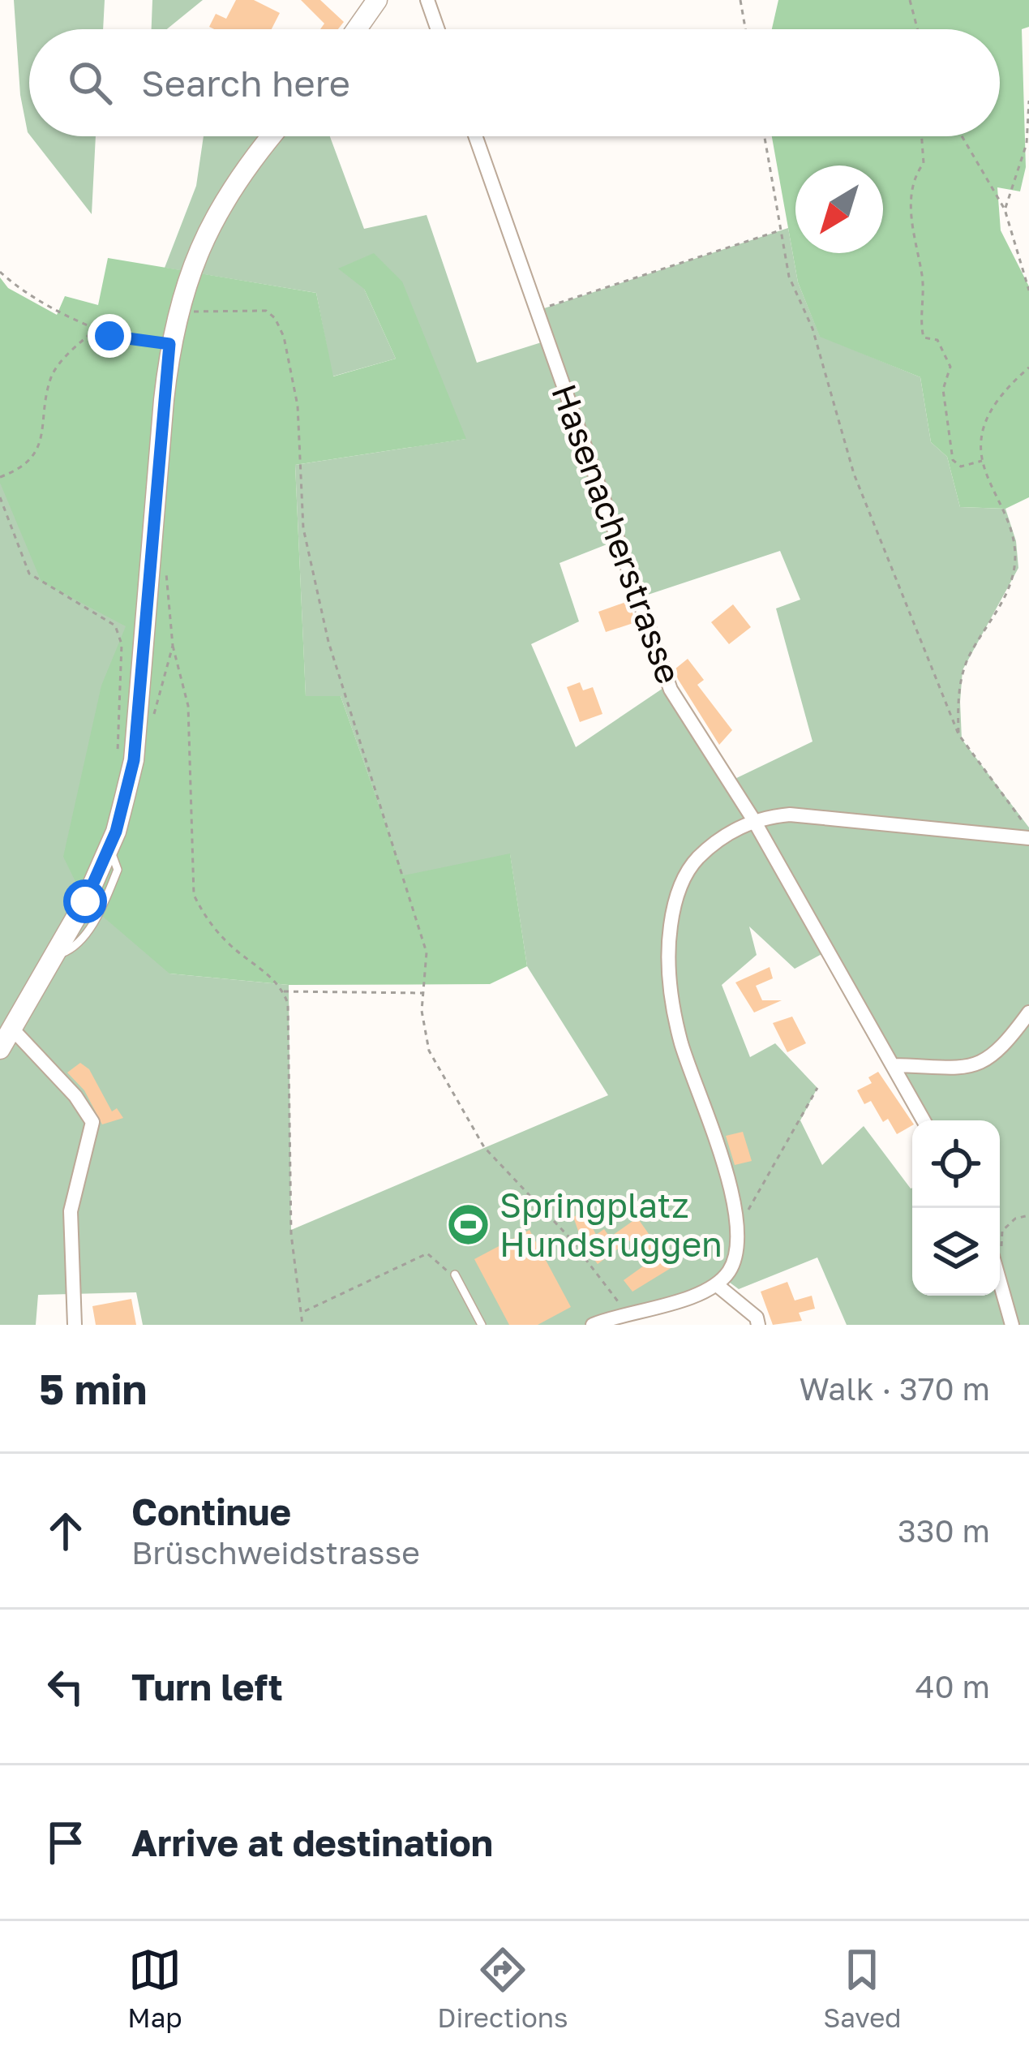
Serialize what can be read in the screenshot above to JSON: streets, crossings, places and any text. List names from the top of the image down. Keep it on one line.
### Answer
{"streets":{"street":["Hasenacherstrasse"]},"places":{"sports":["Springplatz Hundsruggen"]},"north":"bottom left","page":{"search":"Search here","heading":["5 min","Walk · 370 m"],"list":[["Continue","Brüschweidstrasse","330 m"],["Turn left","40 m"],"Arrive at destination"],"nav":["Map","Directions","Saved"]}}
